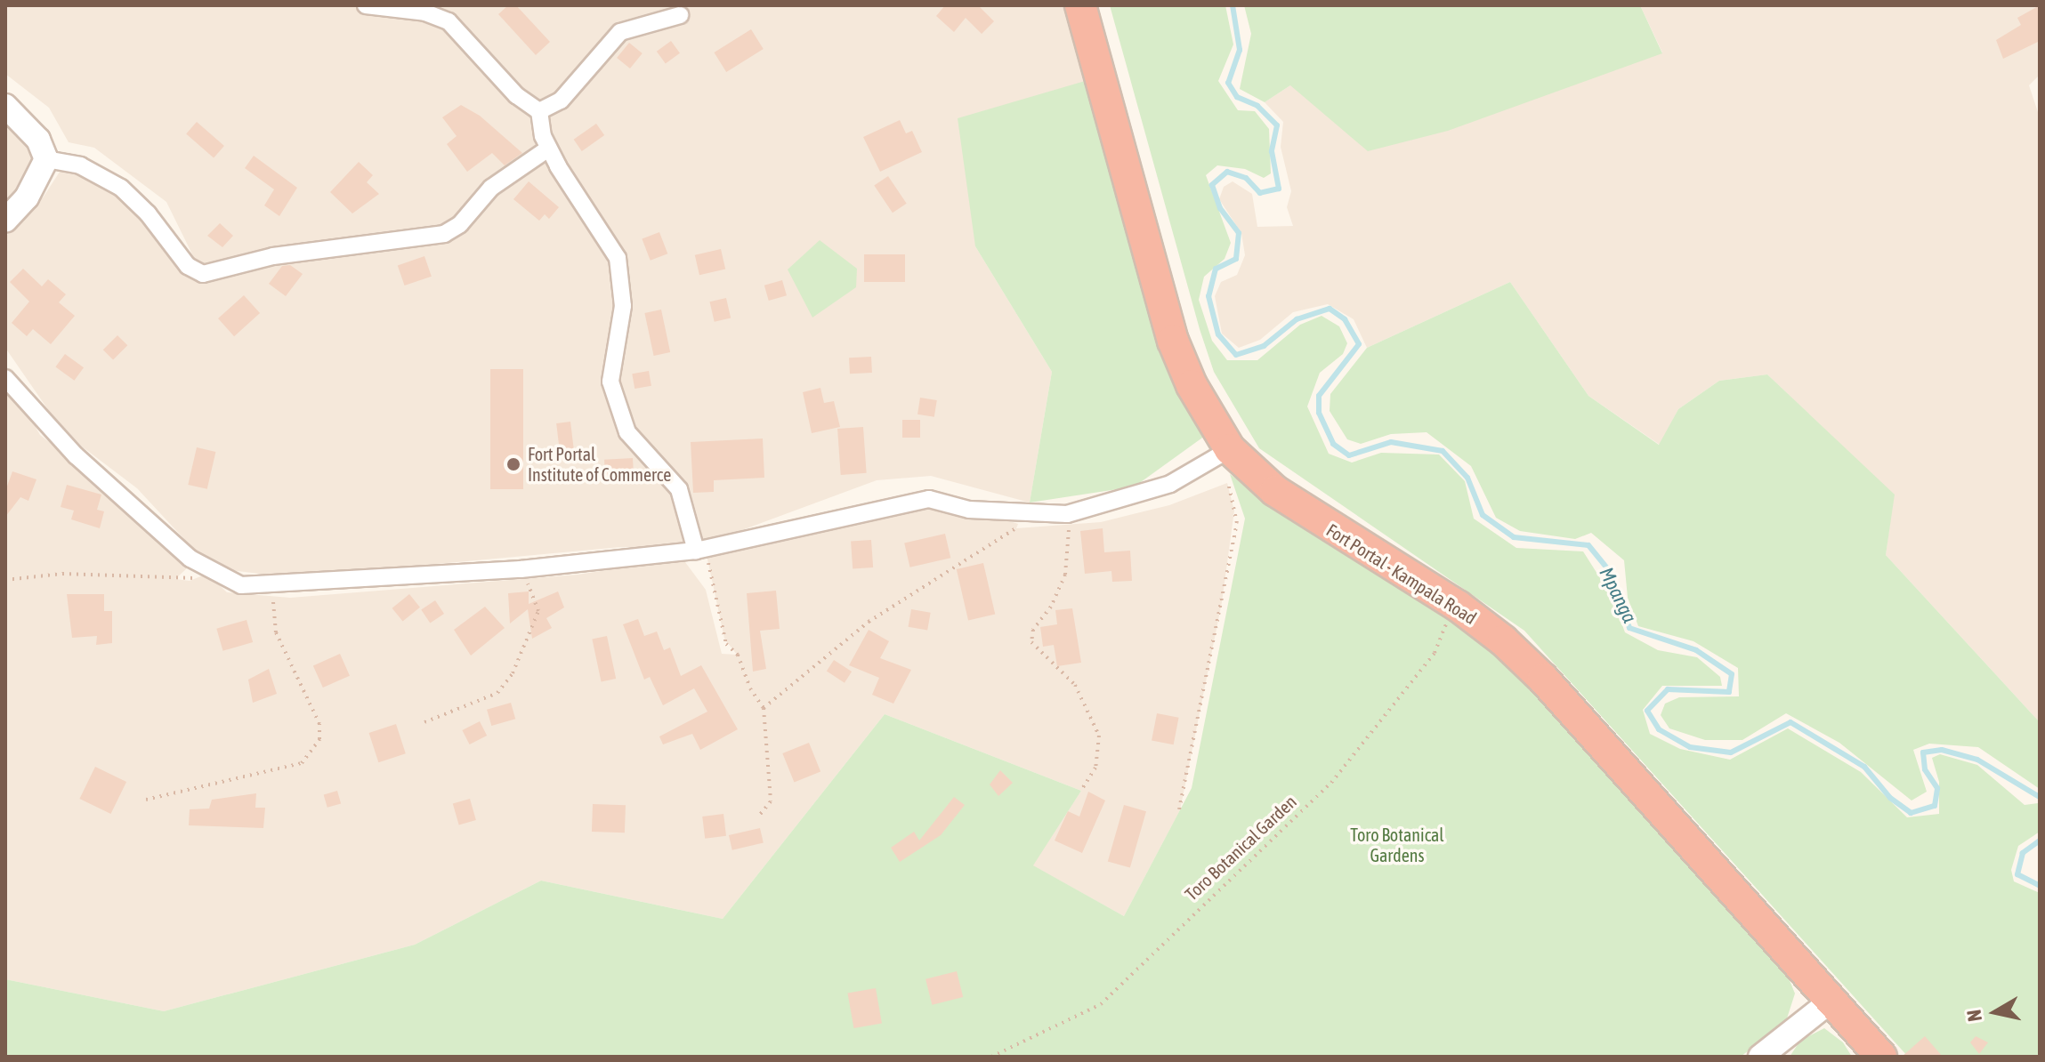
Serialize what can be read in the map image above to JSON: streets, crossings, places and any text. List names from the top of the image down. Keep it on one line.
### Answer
{"streets":{"highway":["Fort Portal - Kampala Road"],"path":["Toro Botanical Garden"]},"crossings":[["Fort Portal - Kampala Road","Toro Botanical Garden"]],"water":["Mpanga"],"parks":["Toro Botanical Gardens"],"places":["Fort Portal Institute of Commerce"],"north":"left"}
